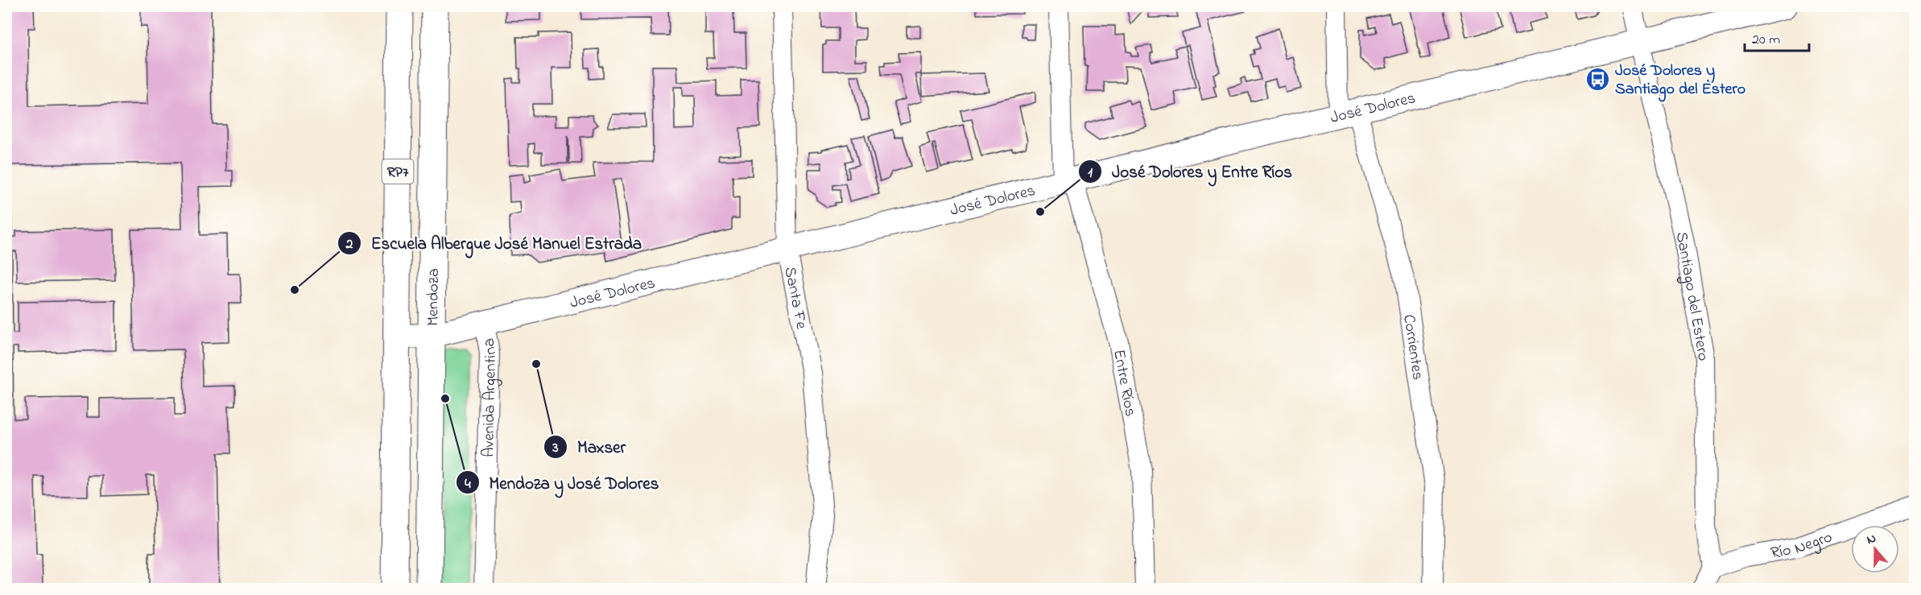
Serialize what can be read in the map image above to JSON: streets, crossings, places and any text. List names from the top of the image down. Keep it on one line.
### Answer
{"streets":{"main road":["RP7","Mendoza"],"street":["José Dolores","Santiago del Estero","Santa Fe","Corrientes","Entre Ríos","Avenida Argentina","Río Negro"]},"crossings":[["José Dolores","RP7"],["José Dolores","Santiago del Estero"],["José Dolores","Mendoza"],["José Dolores","Santa Fe"],["José Dolores","Corrientes"],["José Dolores","Entre Ríos"],["José Dolores","Avenida Argentina"],["Santiago del Estero","Río Negro"]],"places":{"bus stop":["José Dolores y Santiago del Estero"],"other":["José Dolores y Entre Ríos","Escuela Albergue José Manuel Estrada","Maxser","Mendoza y José Dolores"]},"scale_bar":"20 m","north":"top"}
